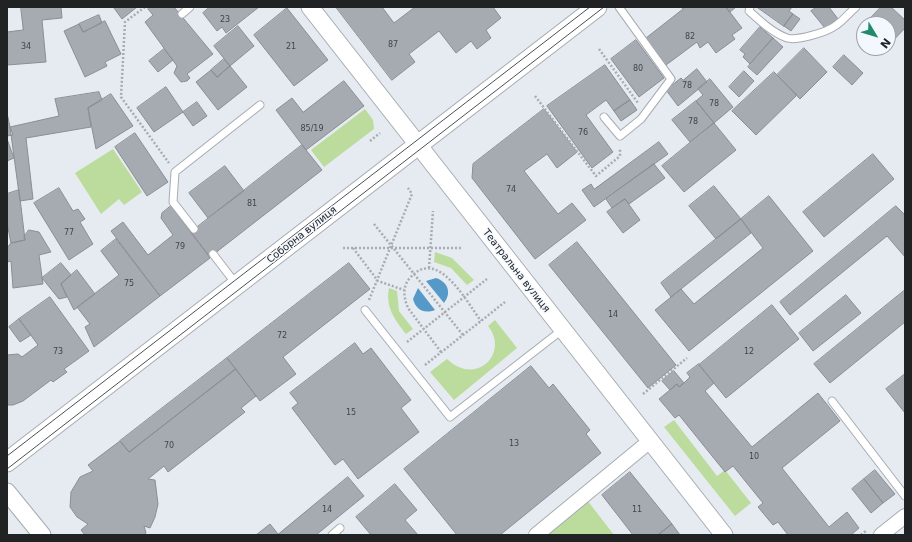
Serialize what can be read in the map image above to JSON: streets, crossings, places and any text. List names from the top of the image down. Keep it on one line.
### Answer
{"streets":{"main road":["Соборна вулиця"],"street":["Театральна вулиця"]},"crossings":[["Соборна вулиця","Театральна вулиця"]],"house_numbers":["23","82","87","34","21","80","78","78","78","85/19","76","74","81","77","79","75","14","72","73","12","15","13","70","10","14","11"],"north":"bottom right"}
